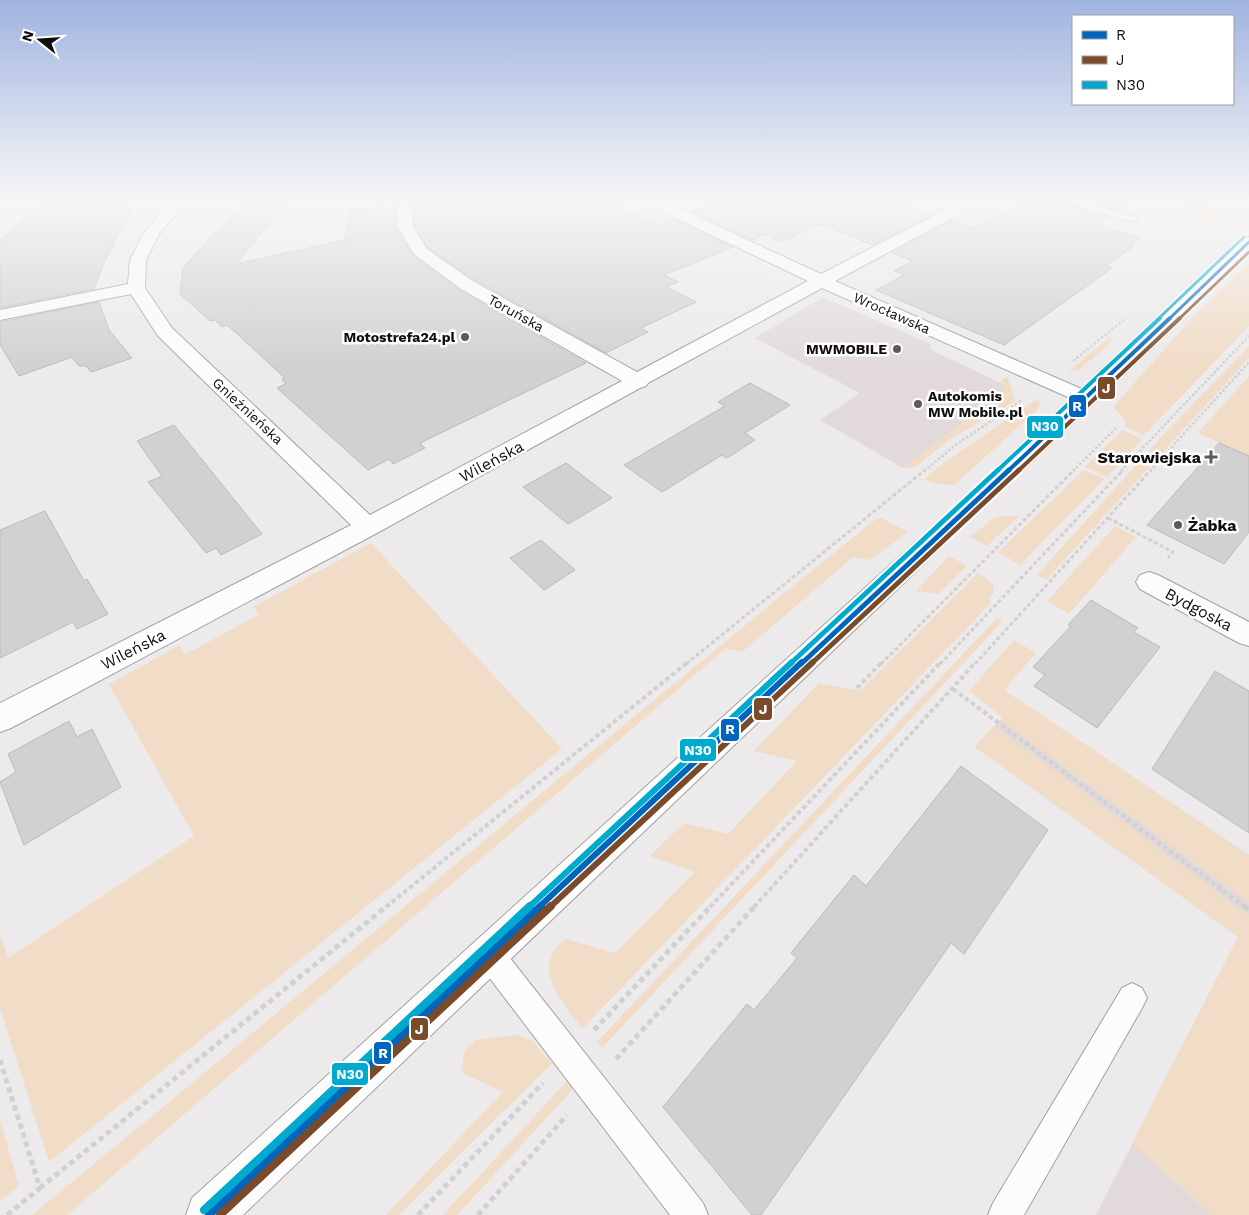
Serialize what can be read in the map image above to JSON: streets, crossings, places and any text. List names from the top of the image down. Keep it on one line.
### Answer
{"streets":{"street":["Toruńska","Wrocławska","Gnieźnieńska","Wileńska","Bydgoska"]},"crossings":[["Toruńska","Wileńska"],["Wrocławska","Wileńska"],["Gnieźnieńska","Wileńska"]],"places":{"other":["Motostrefa24.pl","MWMOBILE","Autokomis MW Mobile.pl","Żabka"],"health":["Starowiejska"]},"lines":["transit line R","transit line J","transit line N30"],"legend":["R","J","N30"],"north":"left"}
